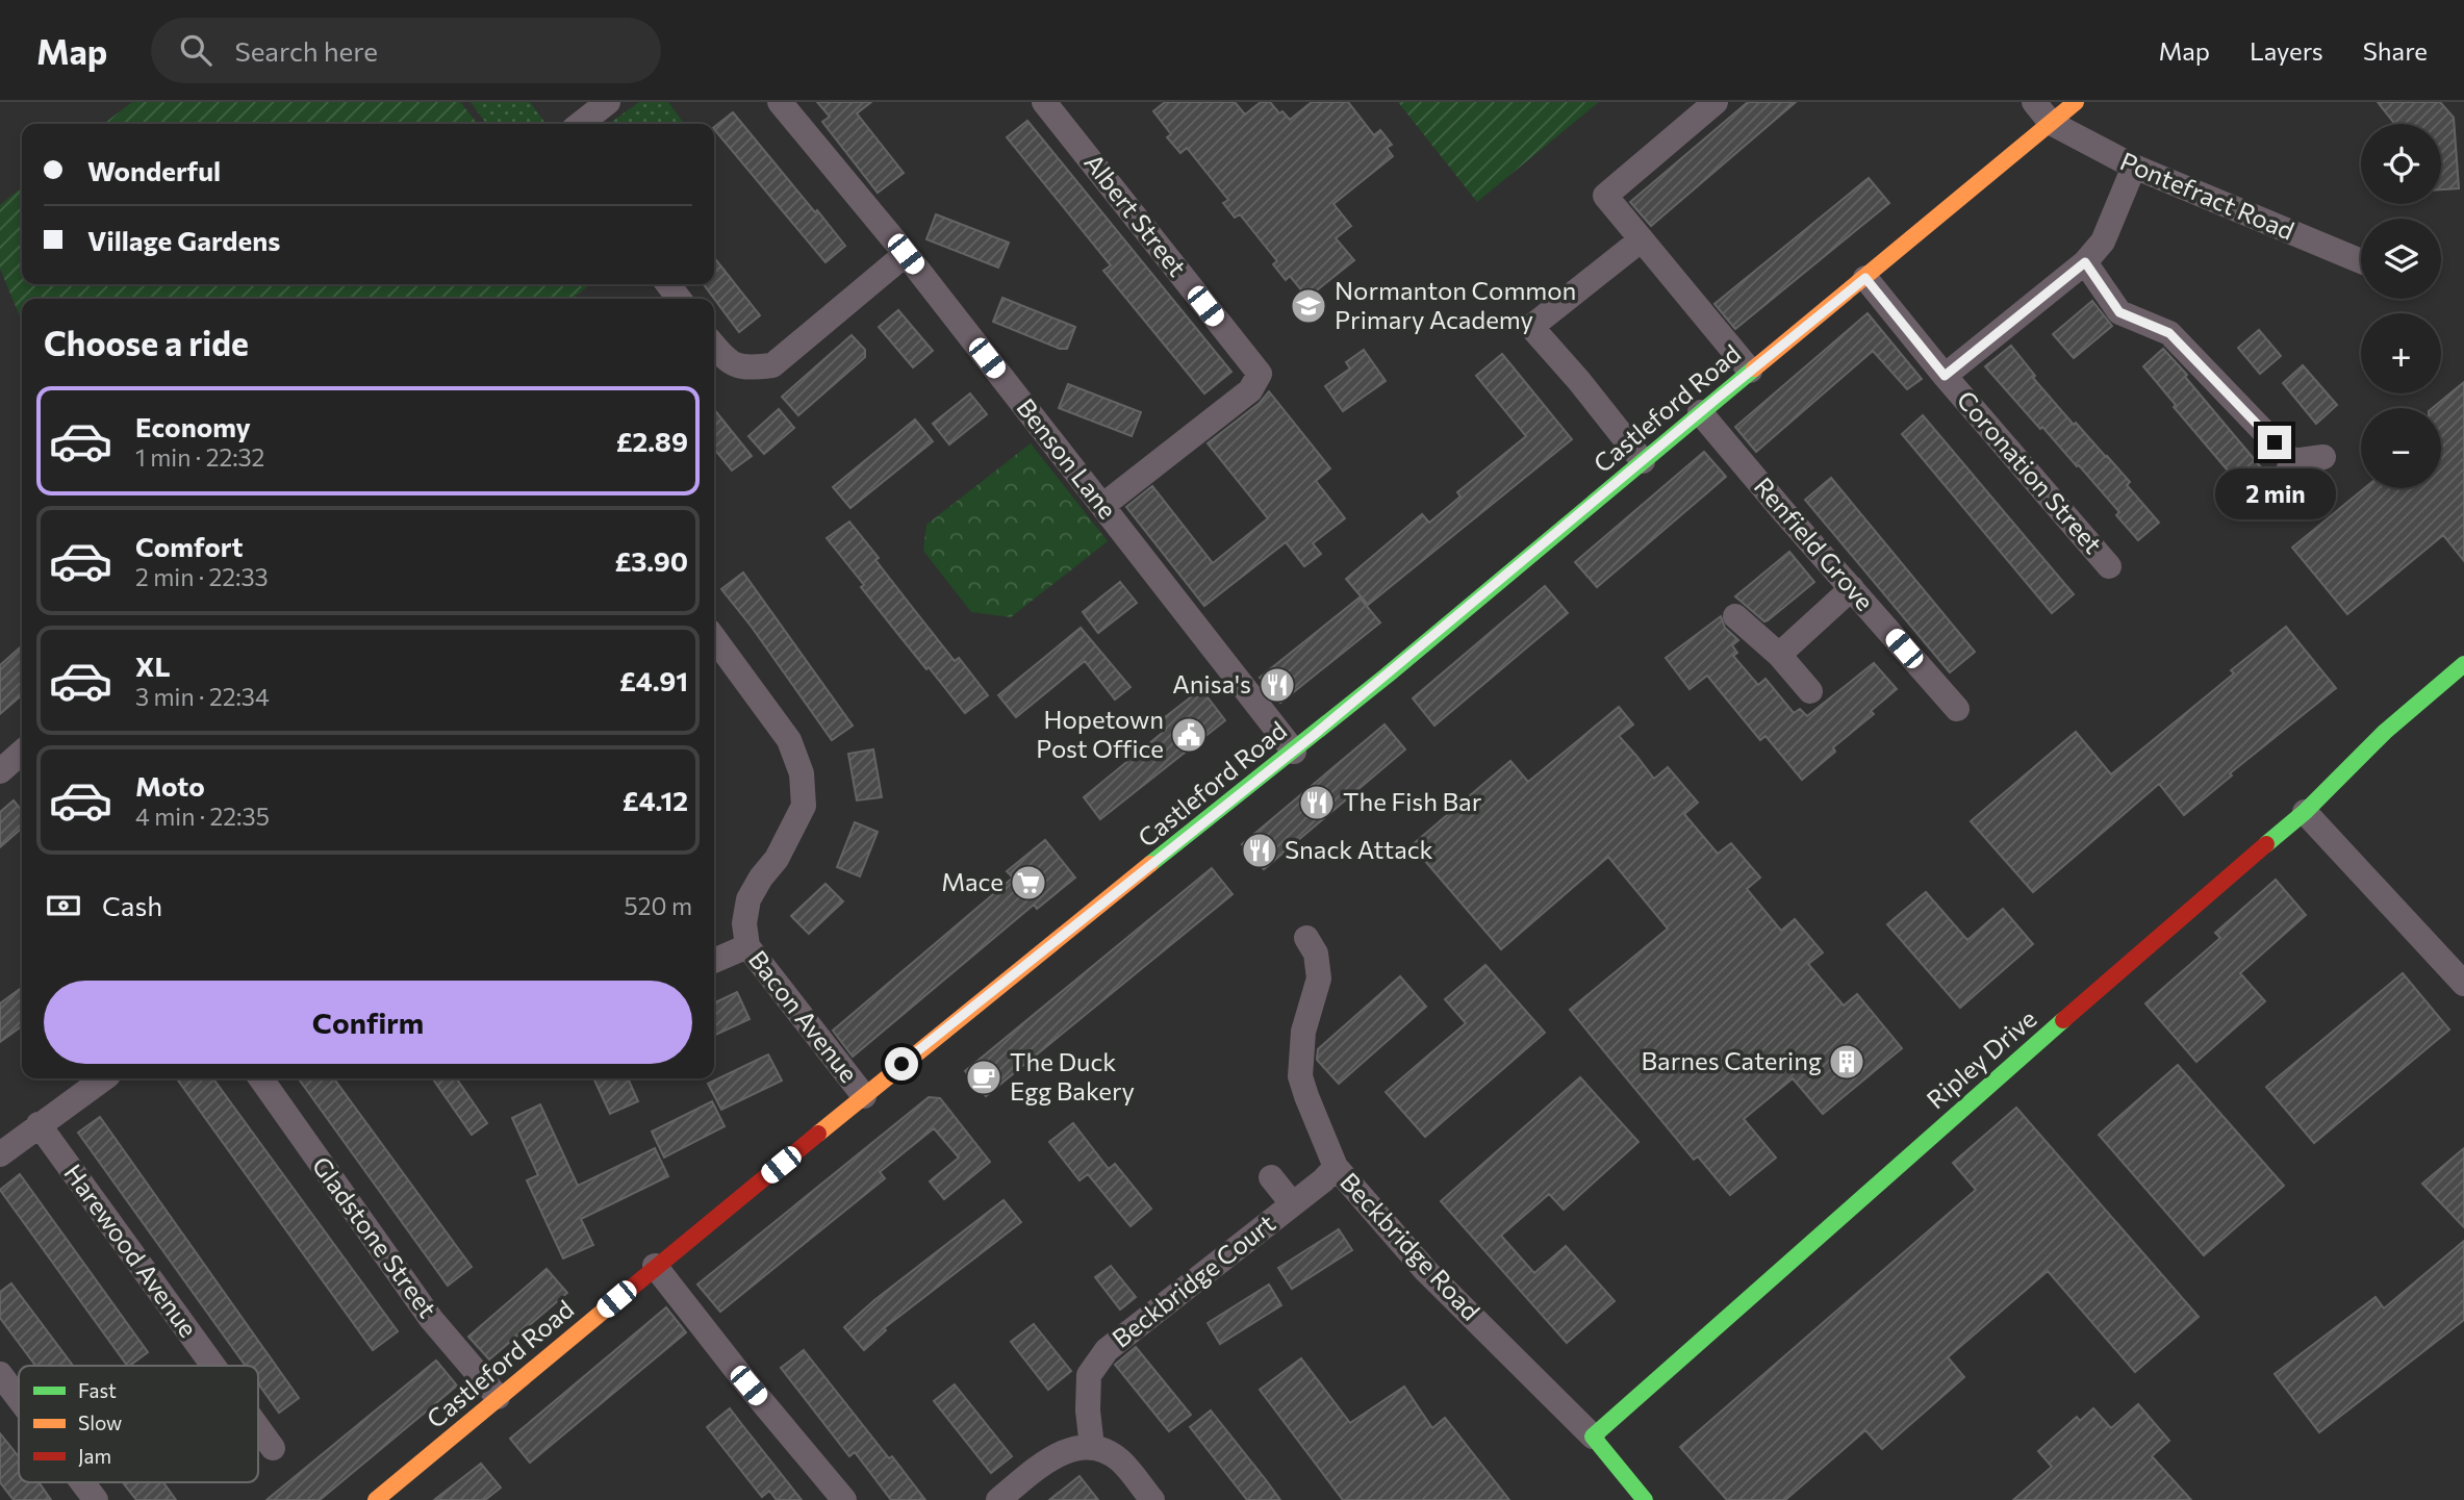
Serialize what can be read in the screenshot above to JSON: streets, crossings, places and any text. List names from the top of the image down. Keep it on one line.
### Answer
{"streets":{"street":["Pontefract Road","Albert Street","Castleford Road","Benson Lane","Coronation Street","Renfield Grove","Bacon Avenue","Ripley Drive","Gladstone Street","Beckbridge Road","Harewood Avenue","Beckbridge Court"]},"crossings":[["Pontefract Road","Castleford Road"],["Albert Street","Benson Lane"],["Castleford Road","Benson Lane"],["Castleford Road","Coronation Street"],["Castleford Road","Renfield Grove"],["Castleford Road","Bacon Avenue"],["Castleford Road","Gladstone Street"],["Ripley Drive","Beckbridge Road"],["Beckbridge Road","Beckbridge Court"]],"places":{"school or university":["Normanton Common Primary Academy"],"restaurant":["Anisa's","The Fish Bar","Snack Attack"],"public building":["Hopetown Post Office"],"supermarket":["Mace"],"building":["Barnes Catering"],"cafe":["The Duck Egg Bakery"]},"legend":["Fast","Slow","Jam"],"page":{"header":"Map","search":"Search here","nav":["Map","Layers","Share"],"map_buttons":["+","−"],"banner":["Wonderful","Village Gardens"],"heading":"Choose a ride","list":[{"name":"Economy","note":"1 min · 22:32","value":"£2.89"},{"name":"Comfort","note":"2 min · 22:33","value":"£3.90"},{"name":"XL","note":"3 min · 22:34","value":"£4.91"},{"name":"Moto","note":"4 min · 22:35","value":"£4.12"}],"bubble":"2 min","pay":["Cash","520 m"],"buttons":"Confirm"}}
